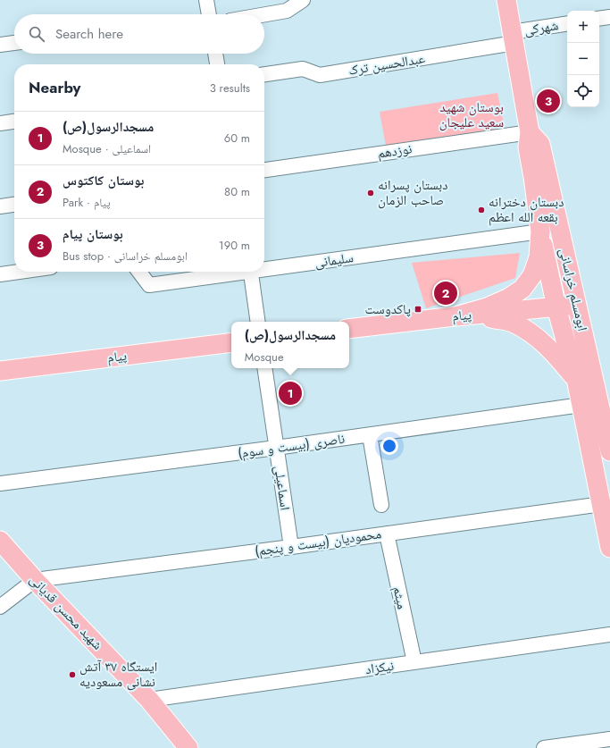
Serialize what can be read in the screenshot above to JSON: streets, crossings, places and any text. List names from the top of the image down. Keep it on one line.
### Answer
{"streets":{"main road":["ابومسلم خراسانی","پیام","شهید محسن قدیانی"],"street":["شهرکی","عبدالحسین ترک","نوزدهم","سلیمانی","ناصری (بیست و سوم)","اسماعیلی","محمودیان (بیست و پنجم)","میثم","نیکزاد"]},"crossings":[["شهرکی","عبدالحسین ترک"],["شهرکی","ابومسلم خراسانی"],["عبدالحسین ترک","ابومسلم خراسانی"],["نوزدهم","ابومسلم خراسانی"],["سلیمانی","ابومسلم خراسانی"],["ابومسلم خراسانی","پیام"],["ابومسلم خراسانی","ناصری (بیست و سوم)"],["ابومسلم خراسانی","محمودیان (بیست و پنجم)"],["ناصری (بیست و سوم)","اسماعیلی"],["اسماعیلی","محمودیان (بیست و پنجم)"],["محمودیان (بیست و پنجم)","میثم"],["محمودیان (بیست و پنجم)","شهید محسن قدیانی"],["میثم","نیکزاد"],["شهید محسن قدیانی","نیکزاد"]],"parks":["بوستان شهید سعید علیجان"],"places":{"other":["دبستان پسرانه صاحب الزمان","دبستان دخترانه بقعه الله اعظم","ایستگاه ۳۷ آتش نشانی مسعودیه"],"transit":["پاکدوست"]},"page":{"map_buttons":["+","−"],"search":"Search here","heading":["Nearby","3 results"],"pins":["3","2","1"],"list":[{"mark":"1","name":"مسجدالرسول(ص)","note":"Mosque · اسماعیلی","value":"60 m"},{"mark":"2","name":"بوستان کاکتوس","note":"Park · پیام","value":"80 m"},{"mark":"3","name":"بوستان پیام","note":"Bus stop · ابومسلم خراسانی","value":"190 m"}],"popup":["مسجدالرسول(ص)","Mosque"]}}
